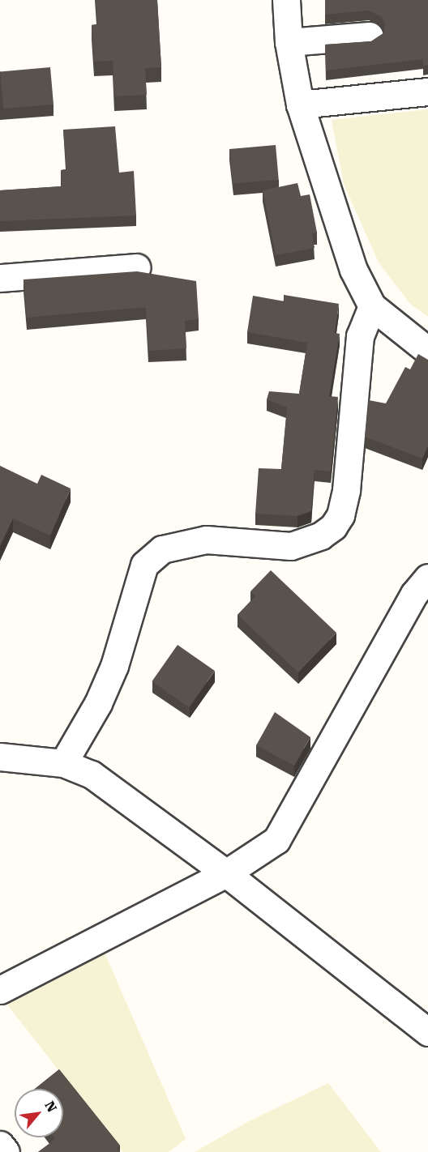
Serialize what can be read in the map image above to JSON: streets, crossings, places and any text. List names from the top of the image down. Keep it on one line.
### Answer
{"north":"top right"}
